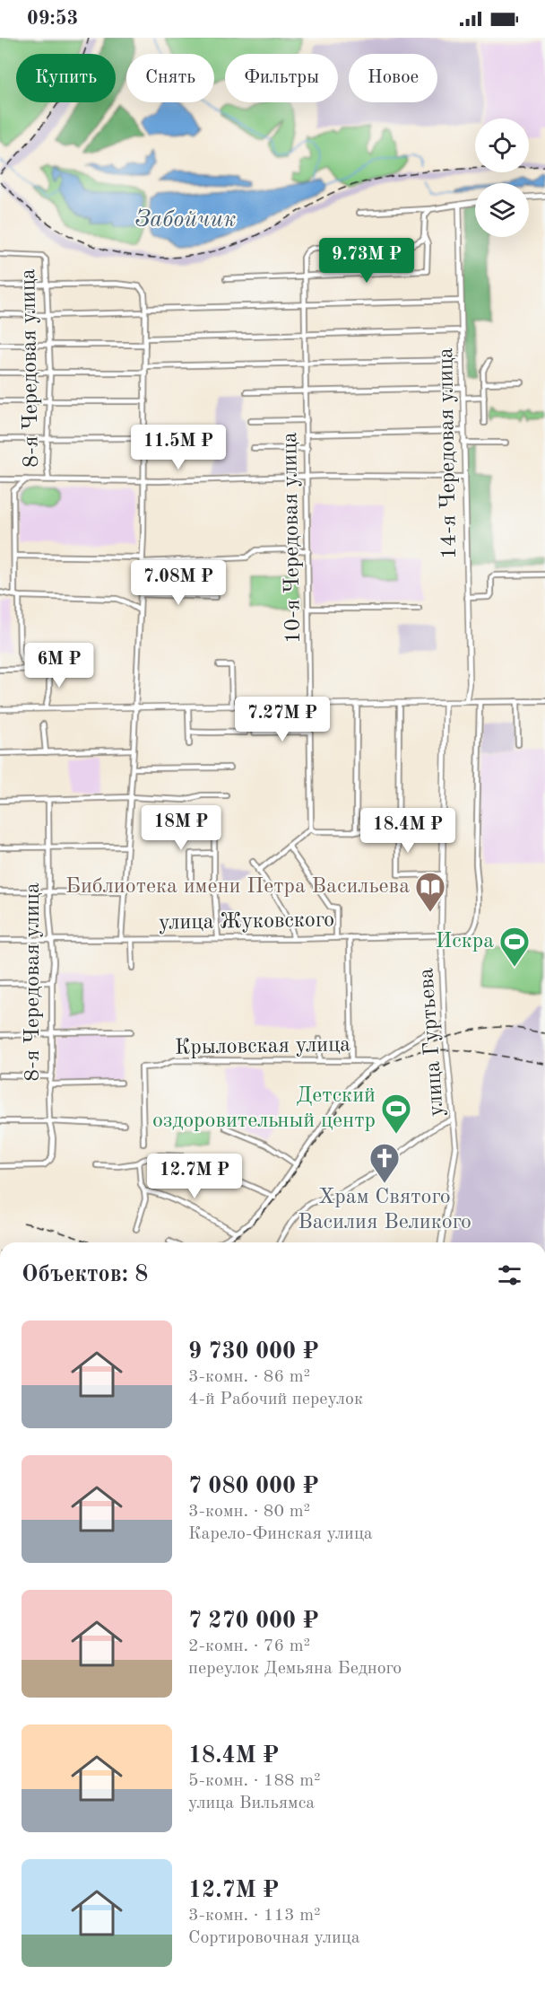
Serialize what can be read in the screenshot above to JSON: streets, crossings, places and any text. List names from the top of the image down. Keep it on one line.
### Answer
{"streets":{"main road":["14-я Чередовая улица","улица Гуртьева"],"street":["8-я Чередовая улица","10-я Чередовая улица","улица Жуковского","Крыловская улица"]},"crossings":[["8-я Чередовая улица","улица Жуковского"],["улица Жуковского","улица Гуртьева"]],"water":["Забойчик"],"places":{"library":["Библиотека имени Петра Васильева"],"sports":["Искра","Детский оздоровительный центр"],"church":["Храм Святого Василия Великого"]},"page":{"status":"09:53","chip":["Купить","Снять","Фильтры","Новое"],"price":["9.73M ₽","11.5M ₽","7.08M ₽","6M ₽","7.27M ₽","18M ₽","18.4M ₽","12.7M ₽"],"heading":"Объектов: 8","list":[{"name":"9 730 000 ₽","note":"3-комн. · 86 m² · 4-й Рабочий переулок"},{"name":"7 080 000 ₽","note":"3-комн. · 80 m² · Карело-Финская улица"},{"name":"7 270 000 ₽","note":"2-комн. · 76 m² · переулок Демьяна Бедного"},{"name":"18.4M ₽","note":"5-комн. · 188 m² · улица Вильямса"},{"name":"12.7M ₽","note":"3-комн. · 113 m² · Сортировочная улица"}]}}
